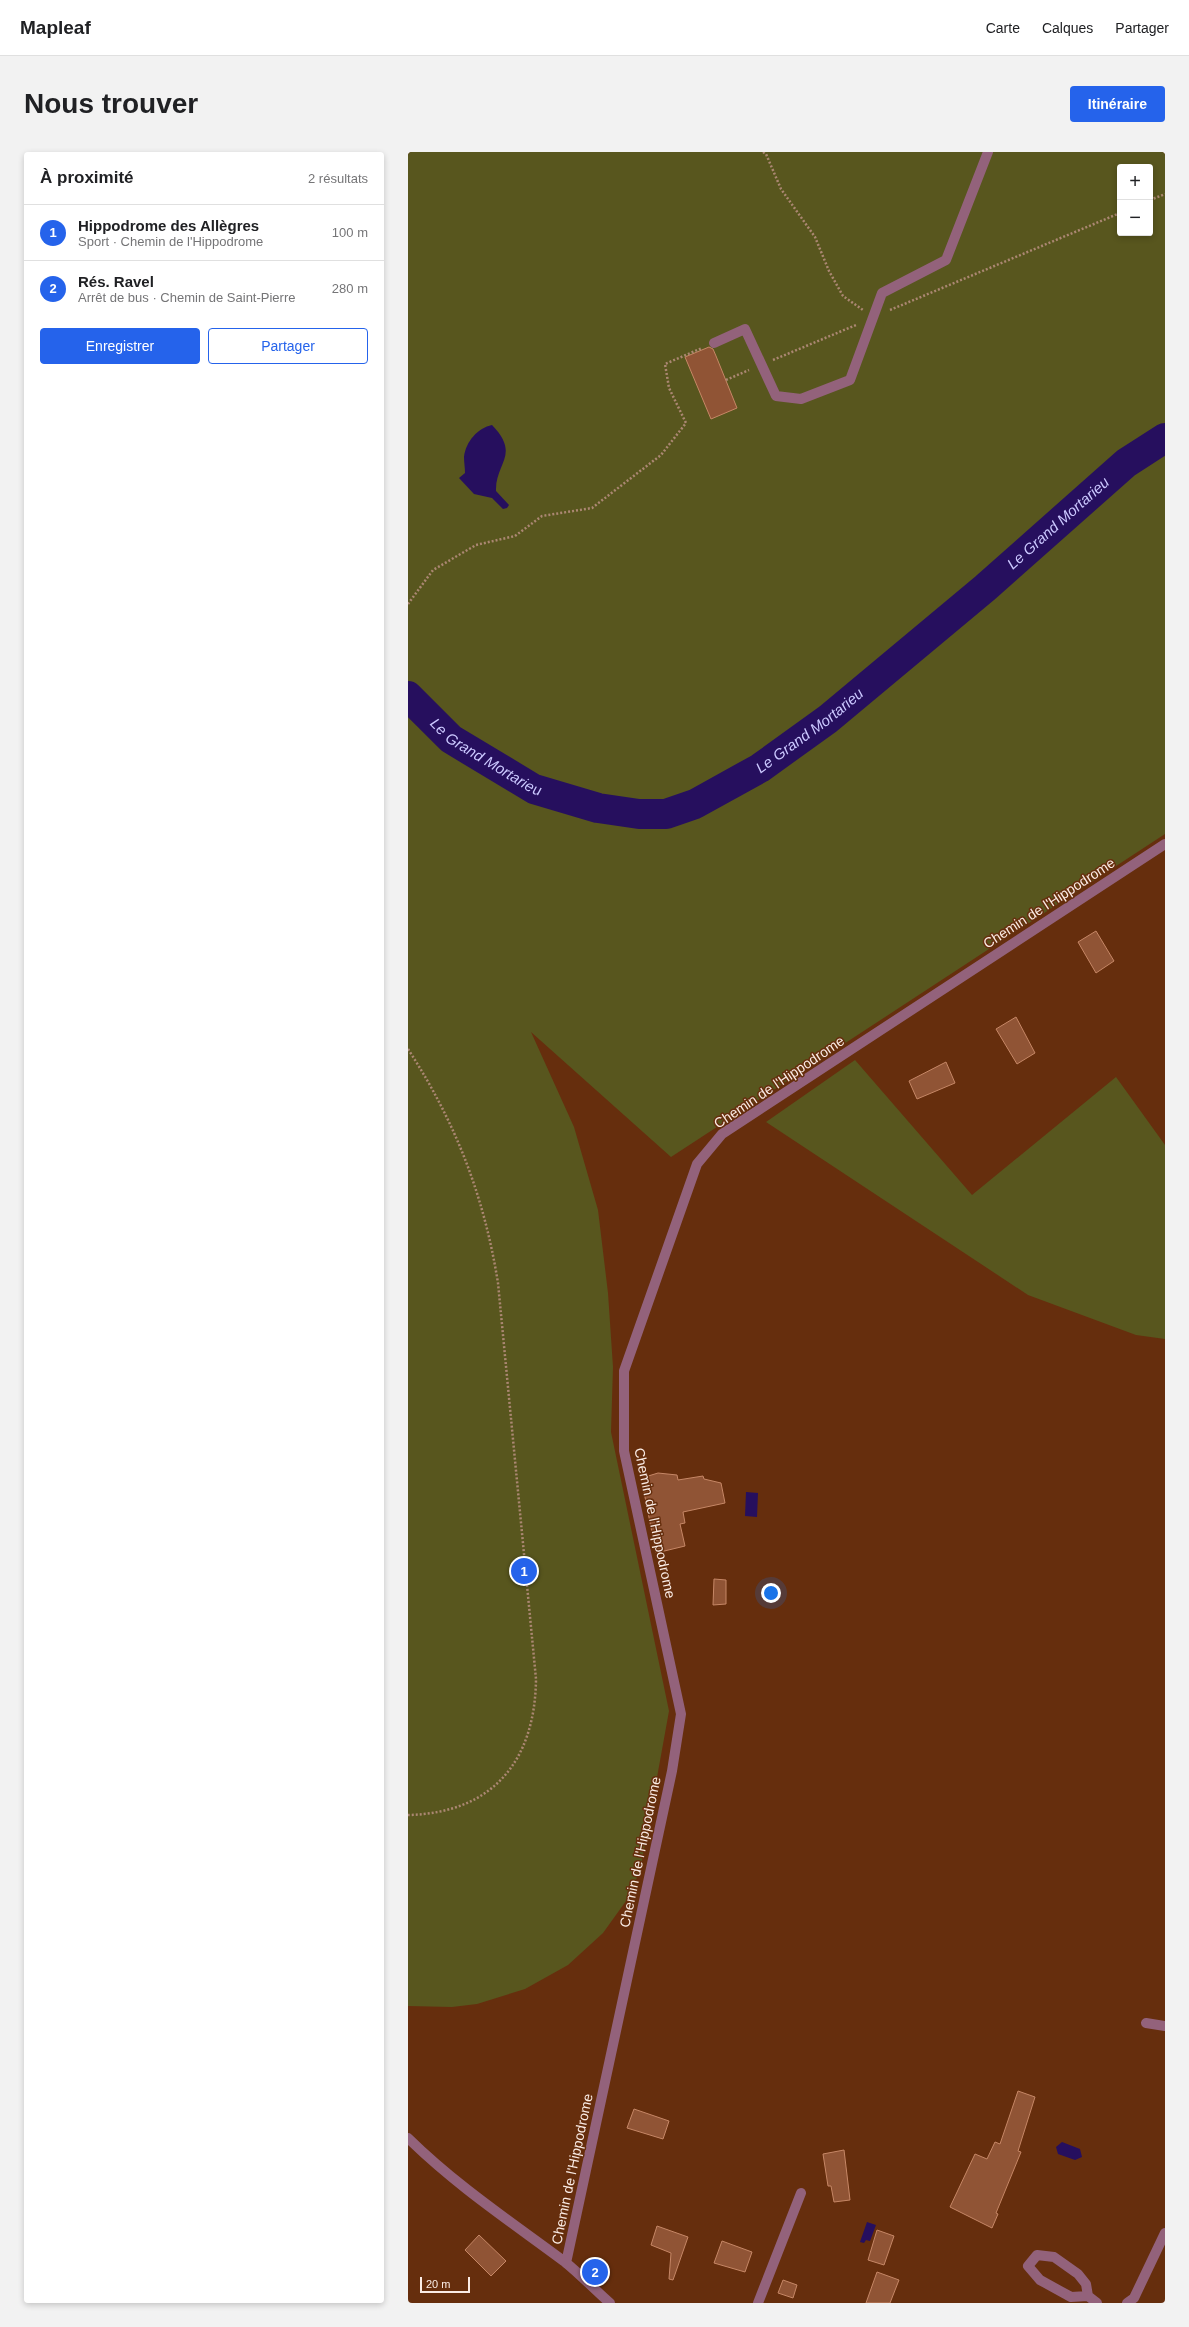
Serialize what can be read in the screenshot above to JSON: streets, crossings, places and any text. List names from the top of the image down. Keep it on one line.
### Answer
{"streets":{"street":["Chemin de l'Hippodrome"]},"water":["Le Grand Mortarieu"],"scale_bar":"20 m","page":{"header":"Mapleaf","nav":["Carte","Calques","Partager"],"buttons":["Itinéraire",["Enregistrer","Partager"]],"title":"Nous trouver","heading":["À proximité","2 résultats"],"map_buttons":["+","−"],"list":[{"mark":"1","name":"Hippodrome des Allègres","note":"Sport · Chemin de l'Hippodrome","value":"100 m"},{"mark":"2","name":"Rés. Ravel","note":"Arrêt de bus · Chemin de Saint-Pierre","value":"280 m"}],"pins":["1","2"],"scale":"20 m"}}
